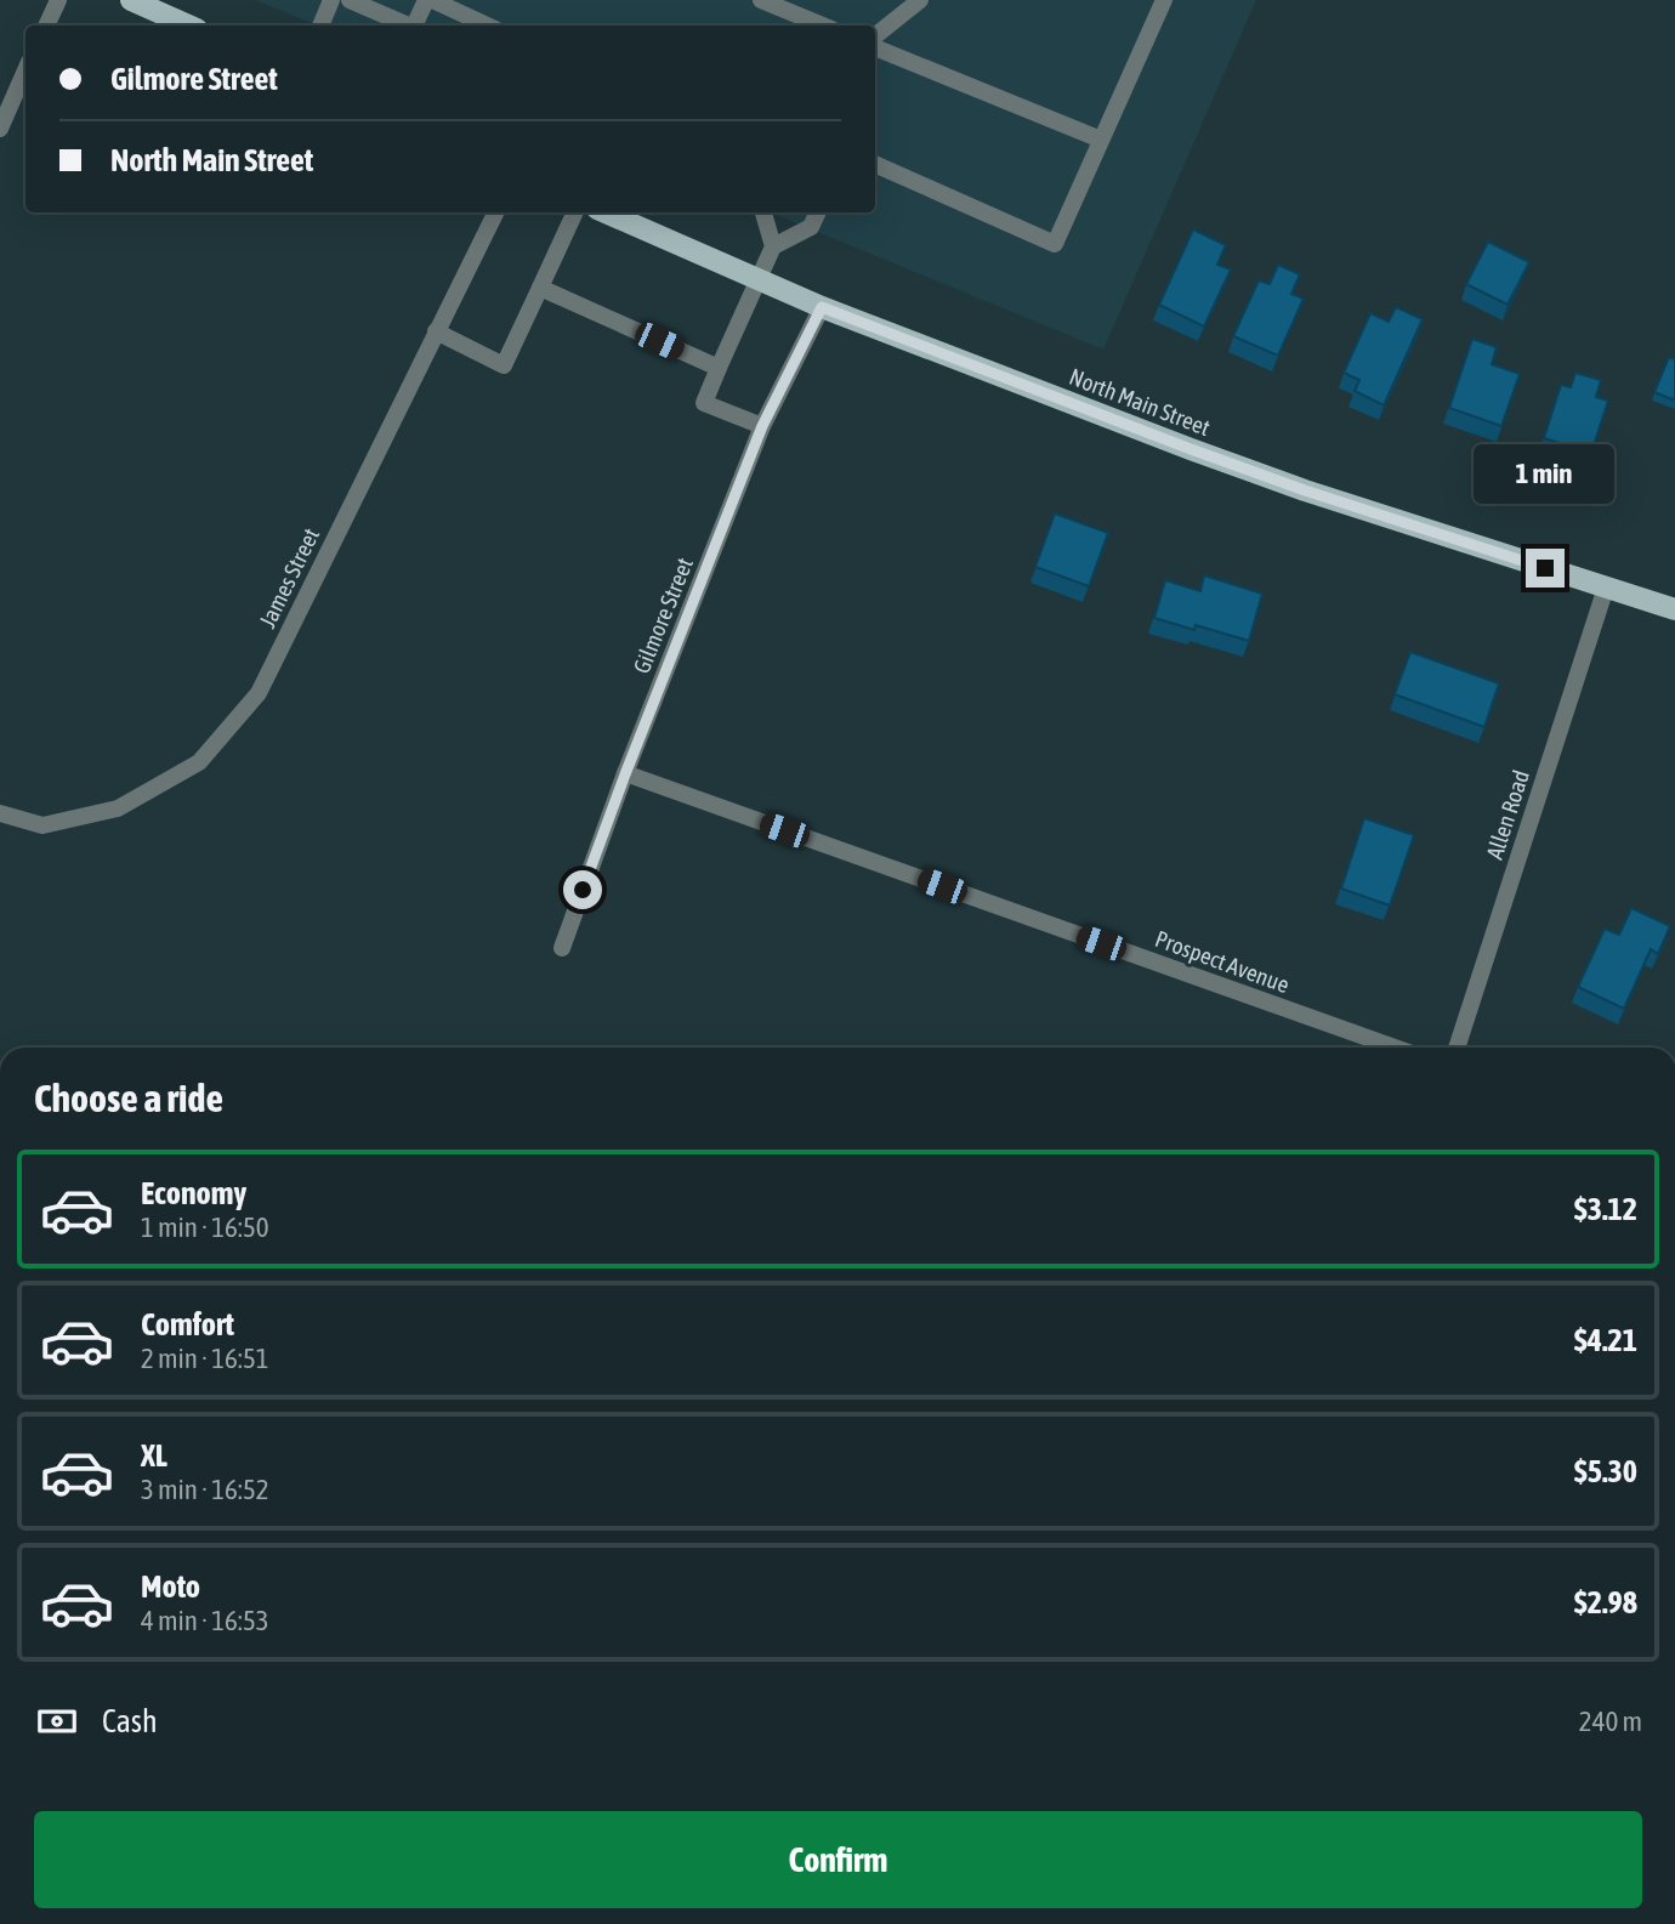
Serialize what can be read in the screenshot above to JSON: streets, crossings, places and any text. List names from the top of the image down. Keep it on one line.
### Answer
{"streets":{"main road":["North Main Street"],"street":["James Street","Gilmore Street","Allen Road","Prospect Avenue"]},"crossings":[["North Main Street","Gilmore Street"],["North Main Street","Allen Road"],["Gilmore Street","Prospect Avenue"]],"page":{"banner":["Gilmore Street","North Main Street"],"bubble":"1 min","heading":"Choose a ride","list":[{"name":"Economy","note":"1 min · 16:50","value":"$3.12"},{"name":"Comfort","note":"2 min · 16:51","value":"$4.21"},{"name":"XL","note":"3 min · 16:52","value":"$5.30"},{"name":"Moto","note":"4 min · 16:53","value":"$2.98"}],"pay":["Cash","240 m"],"buttons":"Confirm"}}
